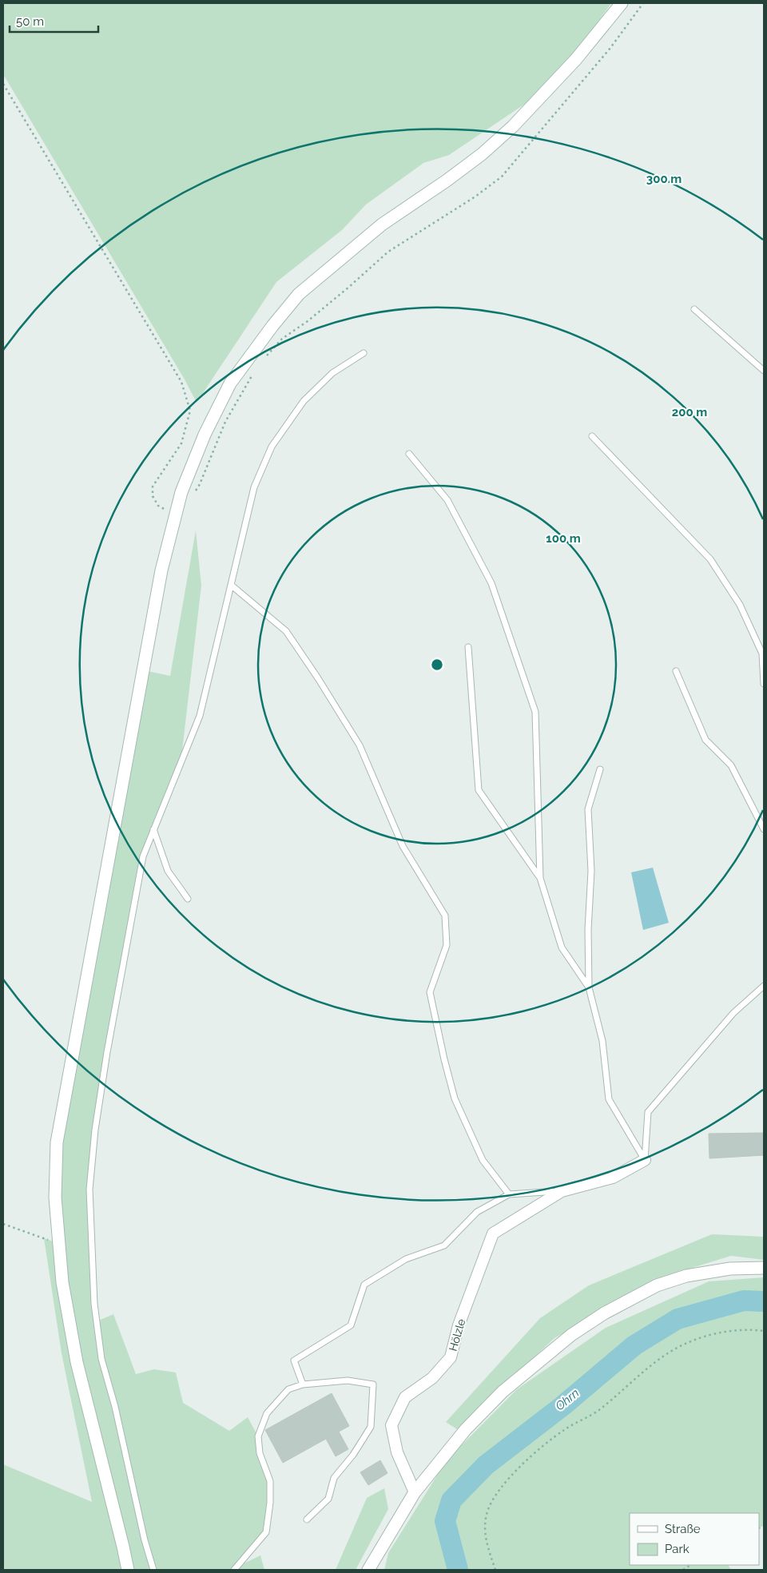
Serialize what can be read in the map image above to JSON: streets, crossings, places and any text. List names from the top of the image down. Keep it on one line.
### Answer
{"streets":{"street":["Hölzle"]},"water":["Ohrn"],"legend":["Straße","Park"],"scale_bar":"50 m","rings":["300 m","200 m","100 m"]}
